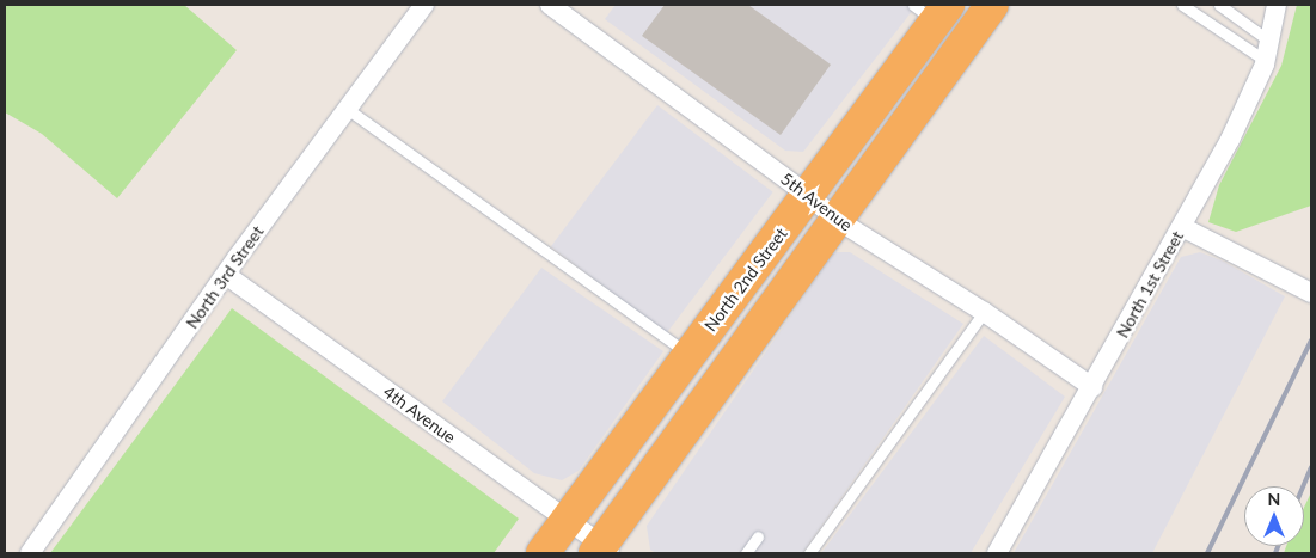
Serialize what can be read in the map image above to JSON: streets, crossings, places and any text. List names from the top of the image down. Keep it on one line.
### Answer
{"streets":{"highway":["North 2nd Street"],"street":["5th Avenue","North 3rd Street","North 1st Street","4th Avenue"]},"crossings":[["5th Avenue","North 2nd Street"],["5th Avenue","North 1st Street"],["North 3rd Street","4th Avenue"],["North 2nd Street","4th Avenue"]],"north":"top"}
